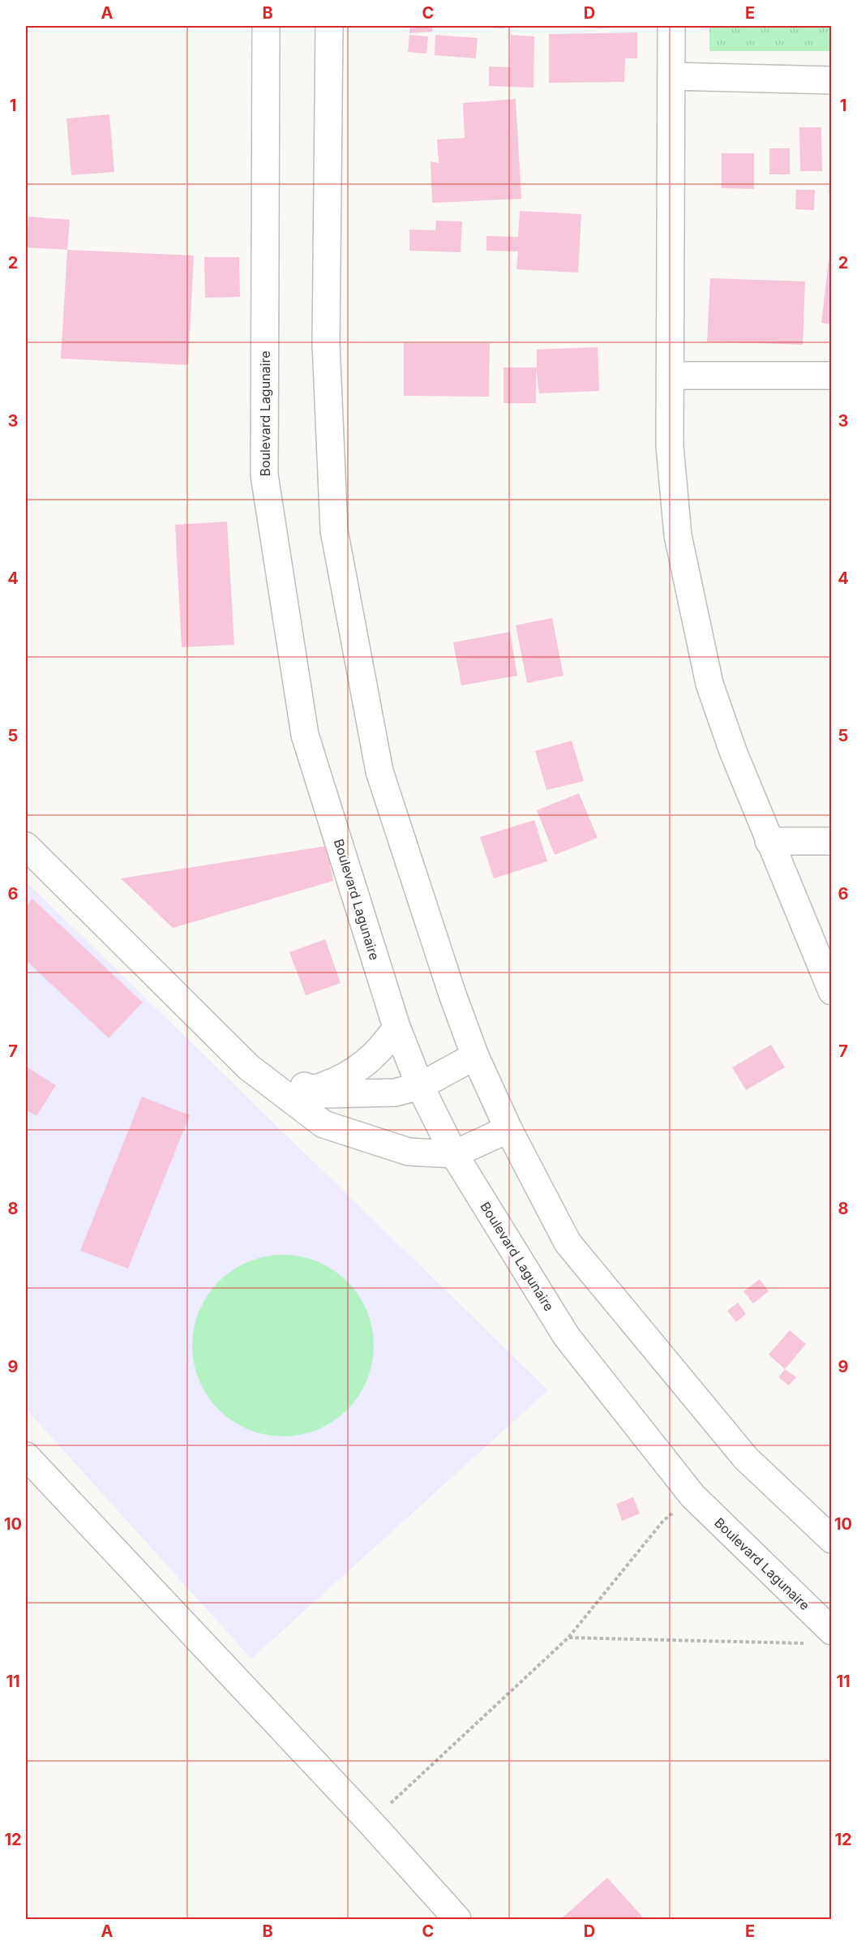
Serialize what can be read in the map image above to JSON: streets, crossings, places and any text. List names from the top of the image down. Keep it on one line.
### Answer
{"streets":{"main road":["Boulevard Lagunaire"]},"grid":{"columns":["A","B","C","D","E"],"rows":["1","2","3","4","5","6","7","8","9","10","11","12"]}}
